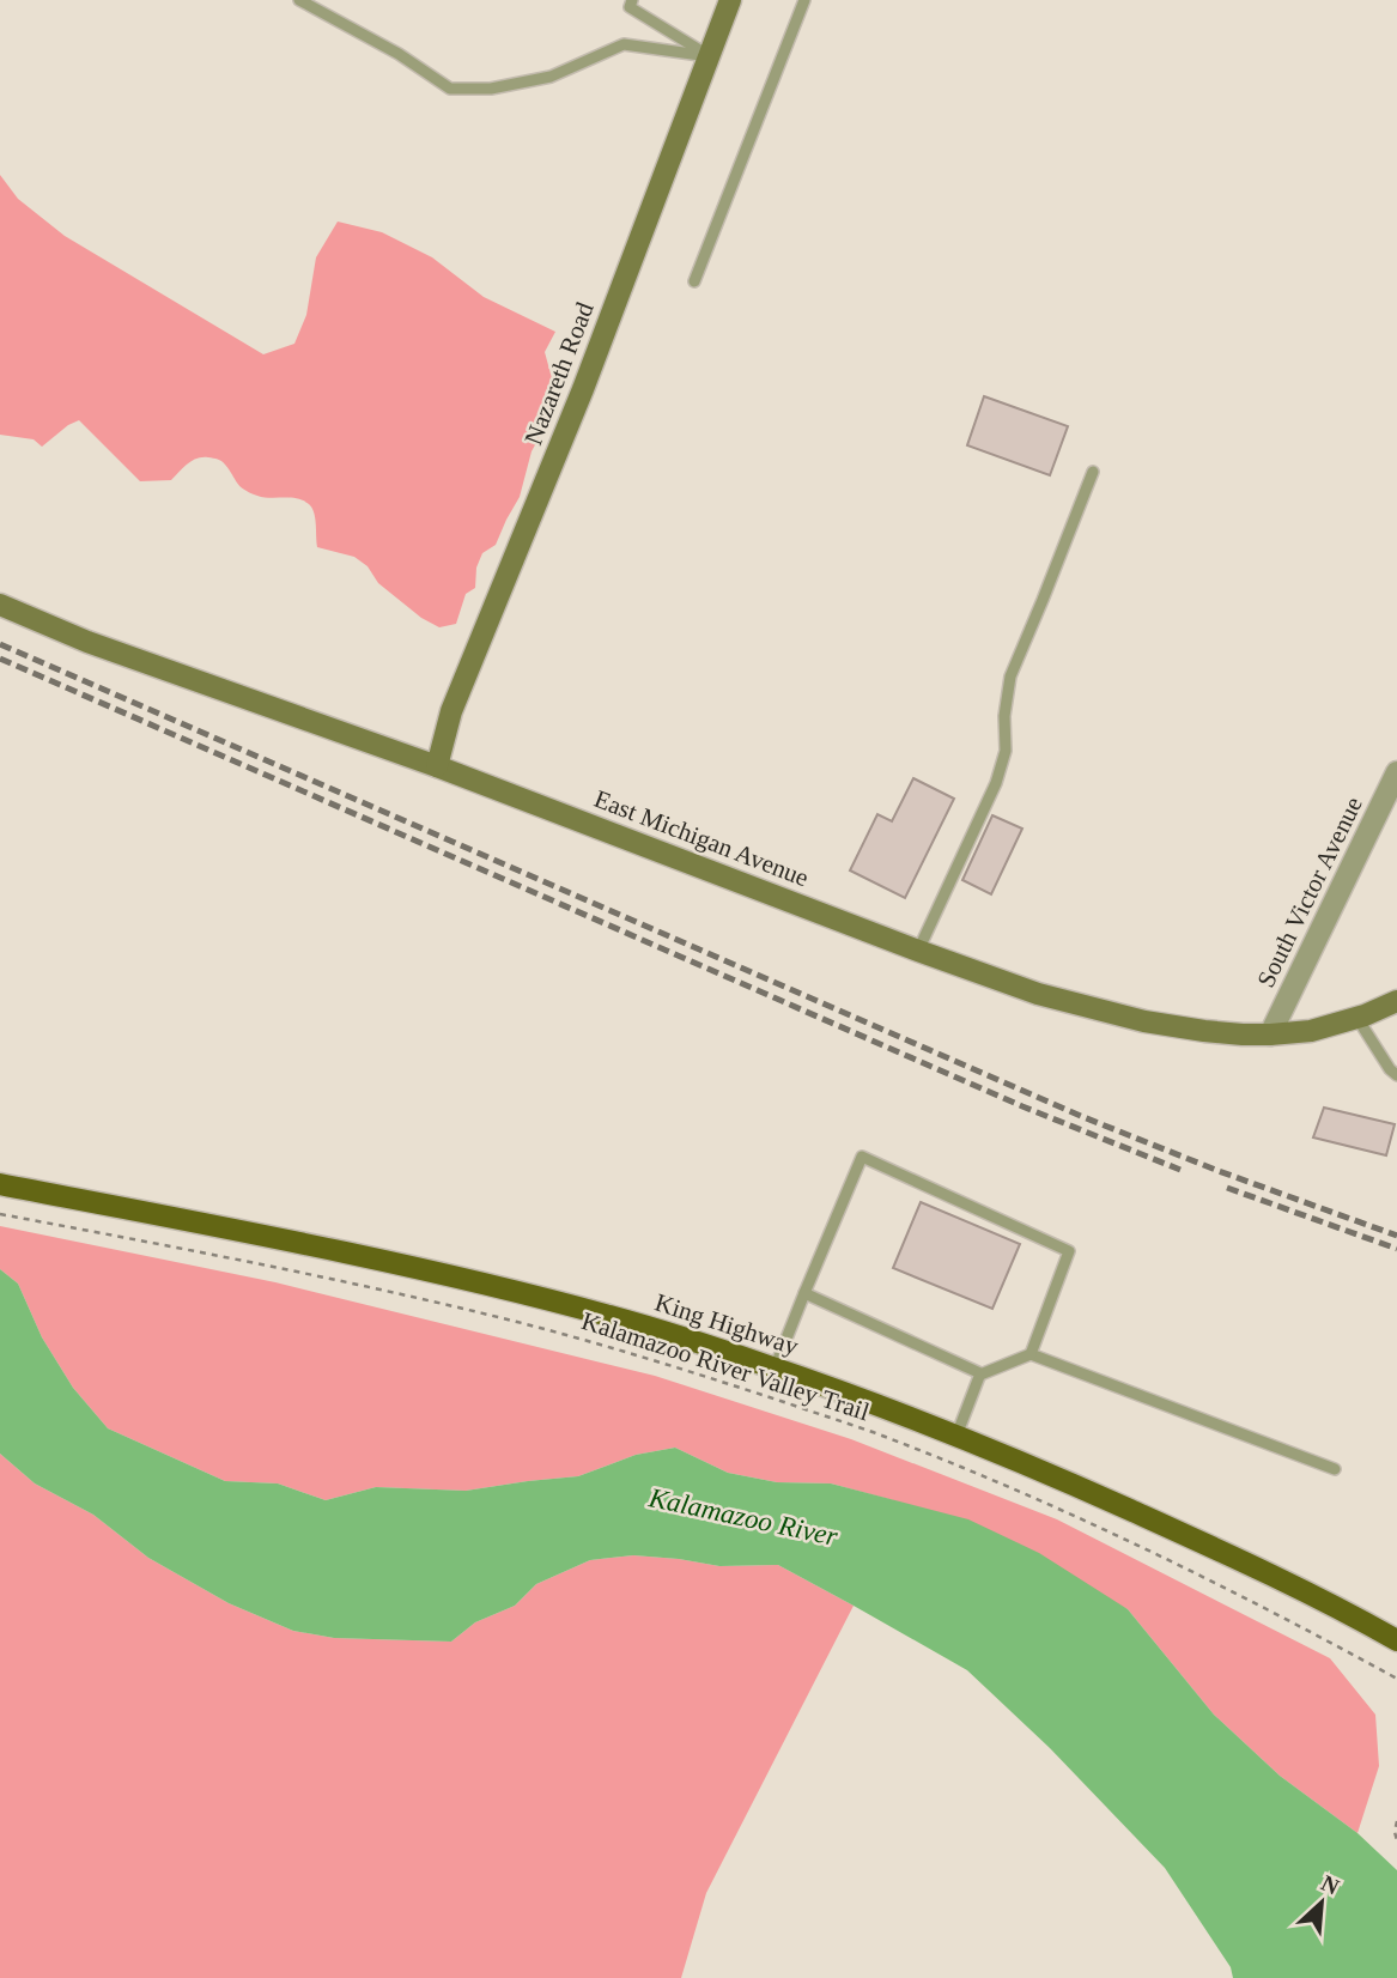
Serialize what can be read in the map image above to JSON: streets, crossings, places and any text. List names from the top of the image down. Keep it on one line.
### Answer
{"streets":{"main road":["King Highway"],"street":["Nazareth Road","East Michigan Avenue","South Victor Avenue"],"path":["Kalamazoo River Valley Trail"]},"crossings":[["Nazareth Road","East Michigan Avenue"],["East Michigan Avenue","South Victor Avenue"]],"water":["Kalamazoo River"],"north":"top right"}
